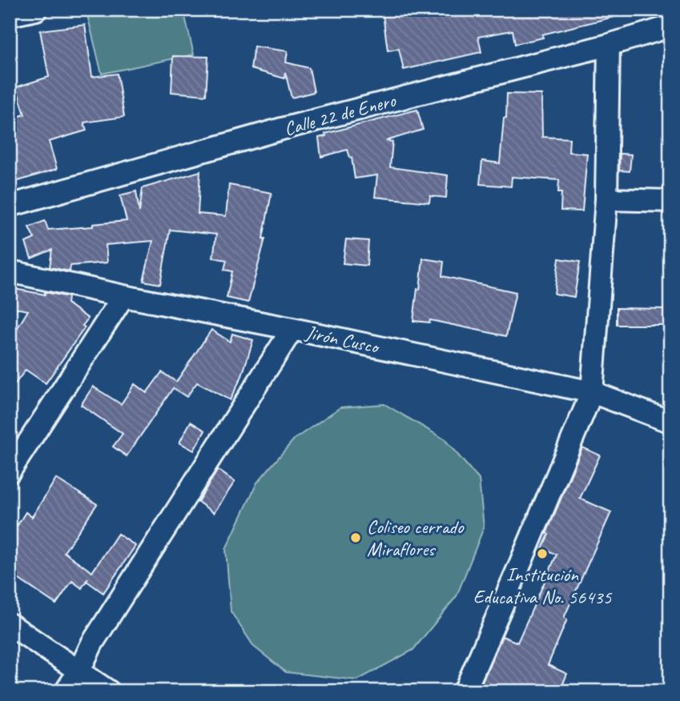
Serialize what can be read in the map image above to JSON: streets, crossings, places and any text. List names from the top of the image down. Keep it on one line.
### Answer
{"streets":{"street":["Calle 22 de Enero","Jirón Cusco"]},"places":["Coliseo cerrado Miraflores","Institución Educativa No. 56435"]}
